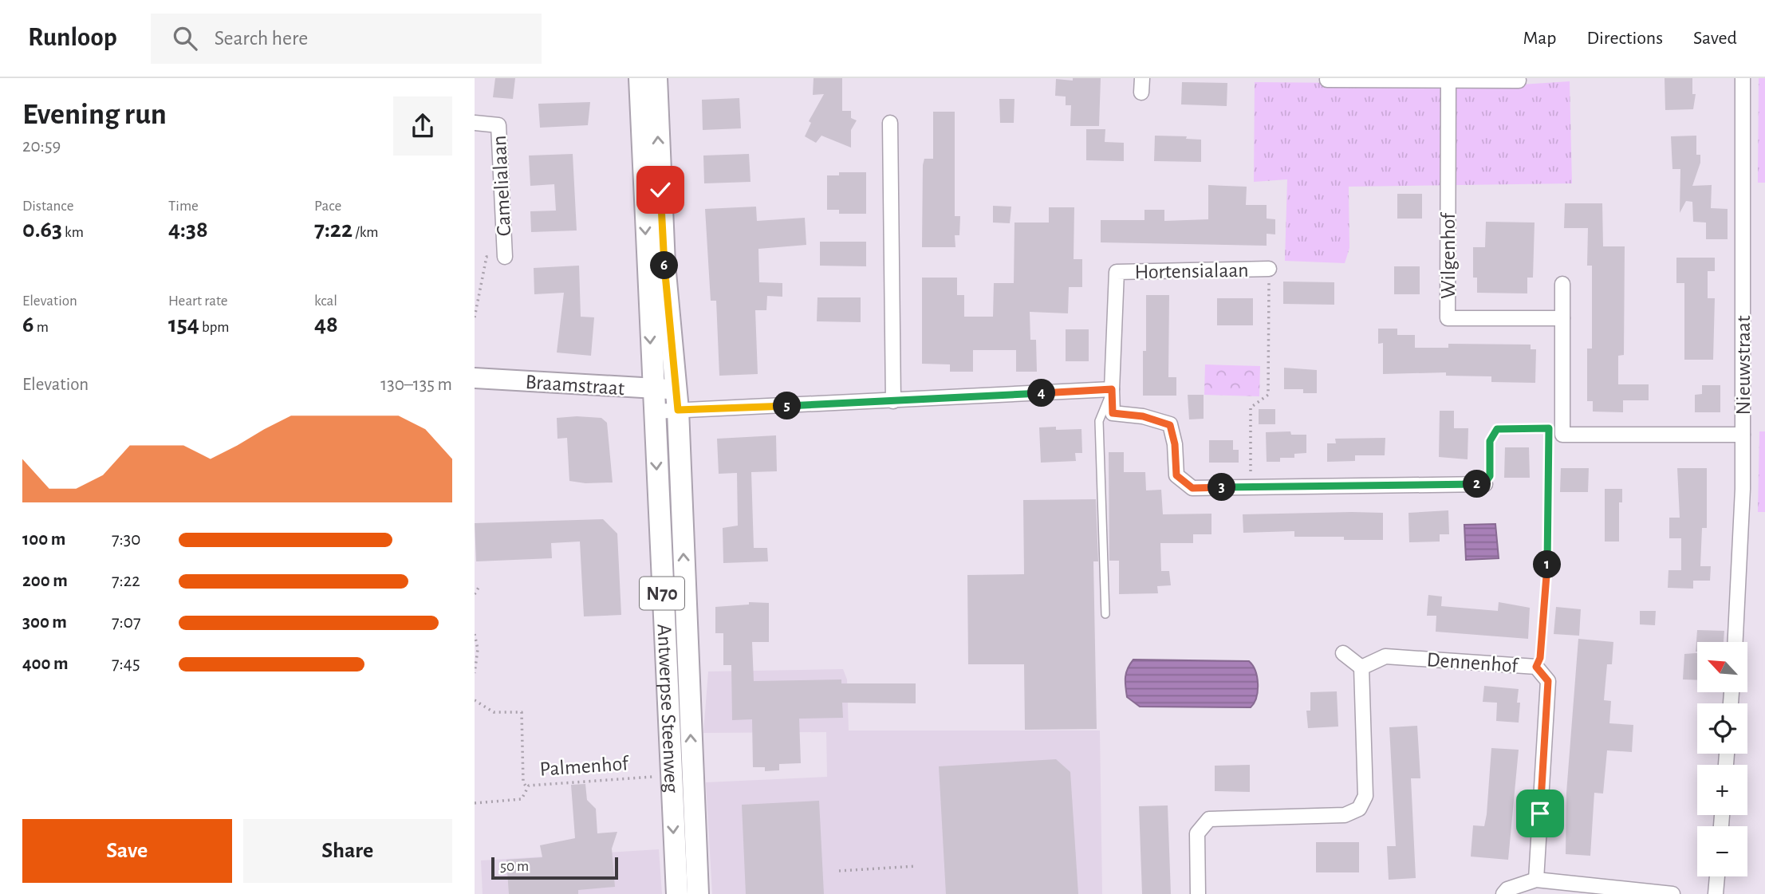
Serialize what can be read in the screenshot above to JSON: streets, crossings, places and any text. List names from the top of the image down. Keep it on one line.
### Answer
{"streets":{"main road":["N70","Antwerpse Steenweg"],"street":["Camelialaan","Wilgenhof","Hortensialaan","Nieuwstraat","Braamstraat","Dennenhof"],"path":["Palmenhof"]},"crossings":[["Braamstraat","N70"],["Braamstraat","Antwerpse Steenweg"],["N70","Antwerpse Steenweg"],["Antwerpse Steenweg","Palmenhof"]],"scale_bar":"50 m","north":"top left","page":{"header":"Runloop","search":"Search here","nav":["Map","Directions","Saved"],"heading":["Evening run","20:59"],"stats":[["Distance","0.63 km"],["Time","4:38"],["Pace","7:22 /km"],["Elevation","6 m"],["Heart rate","154 bpm"],["kcal","48"]],"pins":["6","4","5","2","3","1"],"chart":["Elevation","130–135 m"],"list":[{"name":"100 m","note":"7:30"},{"name":"200 m","note":"7:22"},{"name":"300 m","note":"7:07"},{"name":"400 m","note":"7:45"}],"map_buttons":["+","−"],"buttons":["Save","Share"],"scale":"50 m"}}
